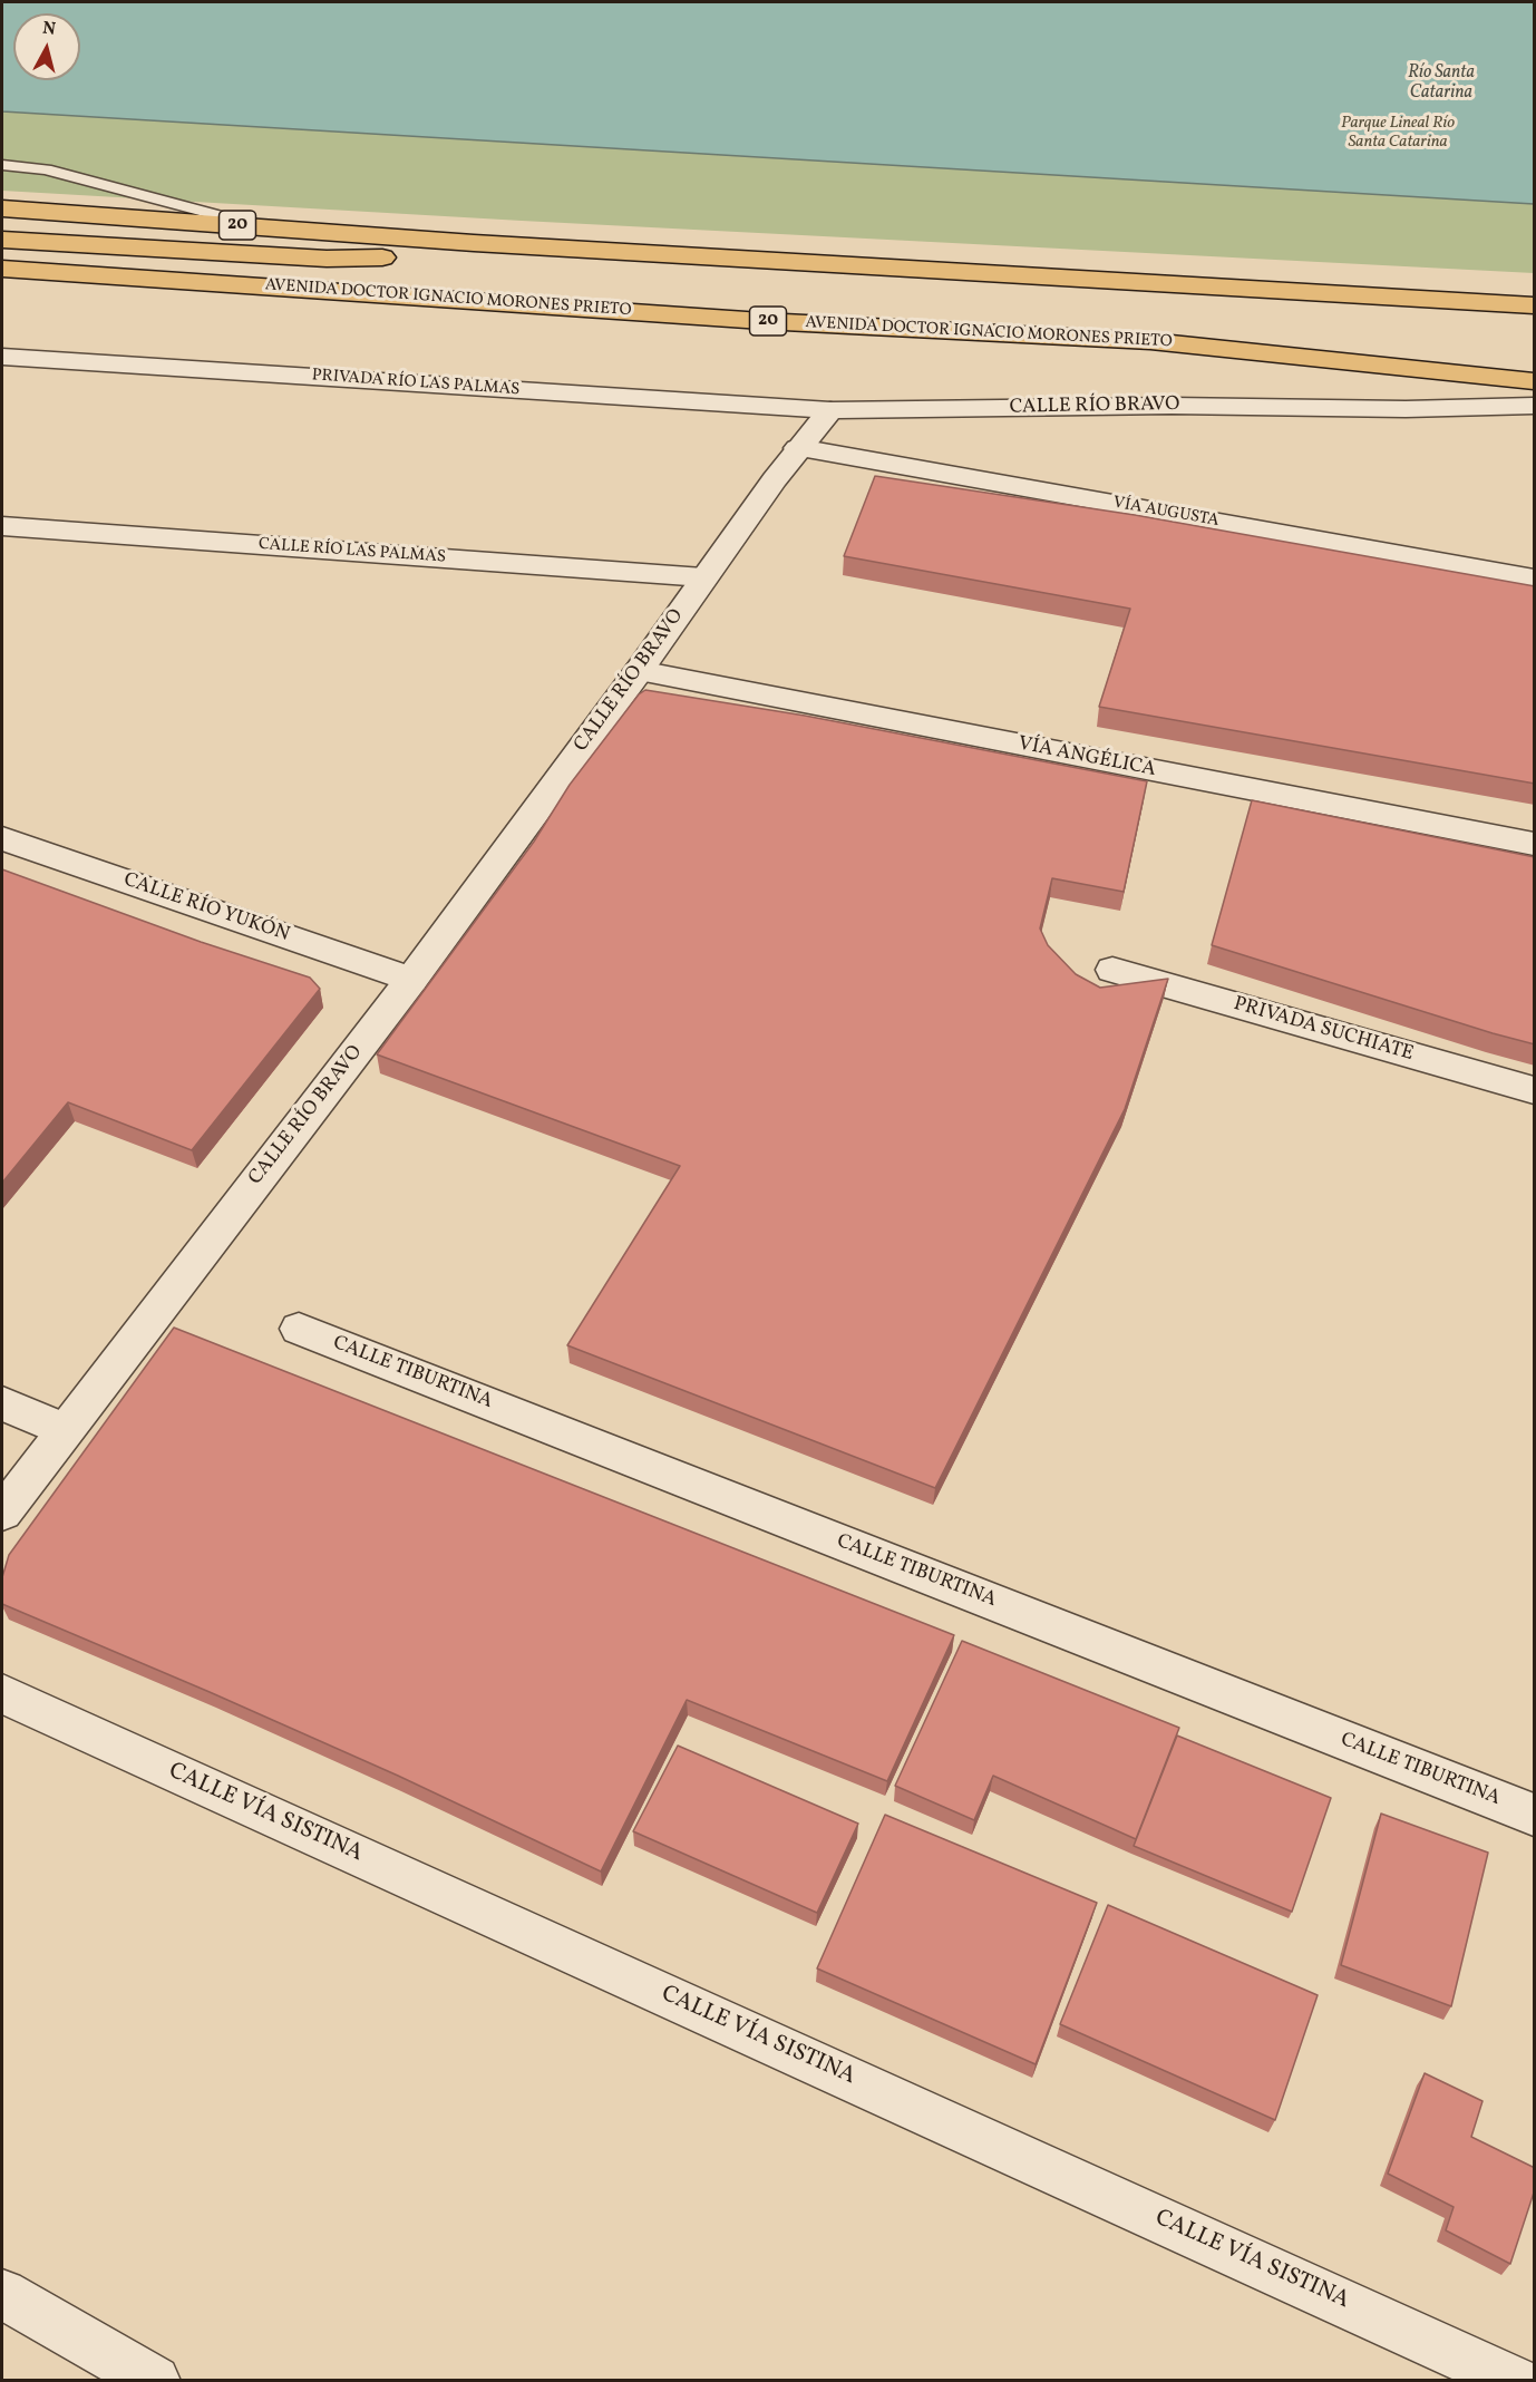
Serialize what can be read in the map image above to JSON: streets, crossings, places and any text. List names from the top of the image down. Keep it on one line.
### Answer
{"streets":{"main road":["20","AVENIDA DOCTOR IGNACIO MORONES PRIETO"],"street":["PRIVADA RÍO LAS PALMAS","CALLE RÍO BRAVO","VÍA AUGUSTA","CALLE RÍO LAS PALMAS","VÍA ANGÉLICA","CALLE RÍO YUKÓN","PRIVADA SUCHIATE","CALLE TIBURTINA","CALLE VÍA SISTINA"]},"crossings":[["PRIVADA RÍO LAS PALMAS","CALLE RÍO BRAVO"],["CALLE RÍO BRAVO","VÍA AUGUSTA"],["CALLE RÍO BRAVO","CALLE RÍO LAS PALMAS"],["CALLE RÍO BRAVO","VÍA ANGÉLICA"],["CALLE RÍO BRAVO","CALLE RÍO YUKÓN"]],"water":["Río Santa Catarina"],"parks":["Parque Lineal Río Santa Catarina"],"north":"top"}
